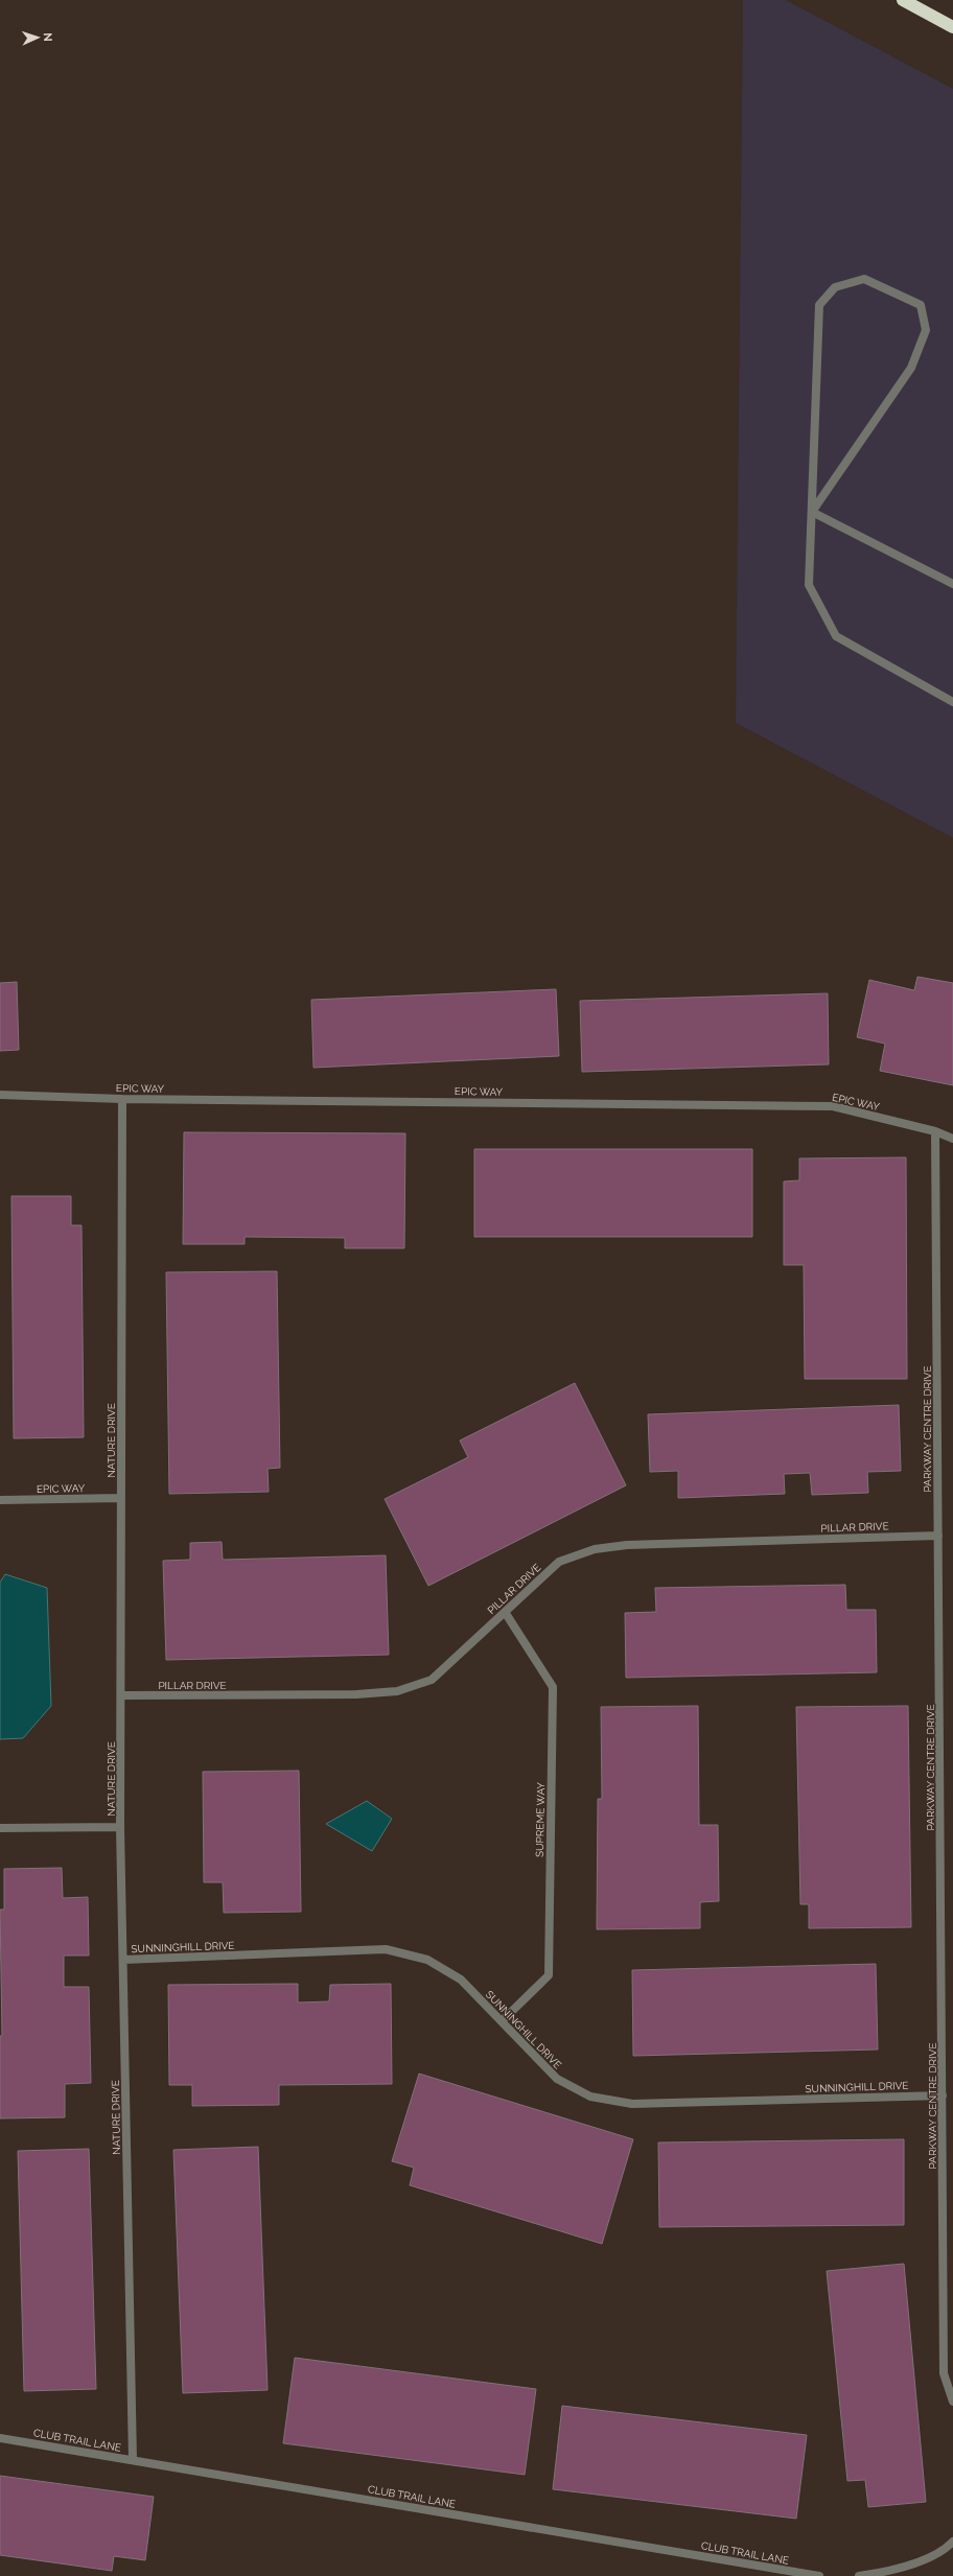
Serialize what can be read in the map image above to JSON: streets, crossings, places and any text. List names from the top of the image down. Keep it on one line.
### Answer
{"streets":{"street":["EPIC WAY","PARKWAY CENTRE DRIVE","NATURE DRIVE","PILLAR DRIVE","SUPREME WAY","SUNNINGHILL DRIVE","CLUB TRAIL LANE"]},"crossings":[["EPIC WAY","PARKWAY CENTRE DRIVE"],["EPIC WAY","NATURE DRIVE"],["PARKWAY CENTRE DRIVE","PILLAR DRIVE"],["PARKWAY CENTRE DRIVE","SUNNINGHILL DRIVE"],["NATURE DRIVE","PILLAR DRIVE"],["NATURE DRIVE","SUNNINGHILL DRIVE"],["NATURE DRIVE","CLUB TRAIL LANE"],["PILLAR DRIVE","SUPREME WAY"],["SUPREME WAY","SUNNINGHILL DRIVE"]],"north":"right"}
